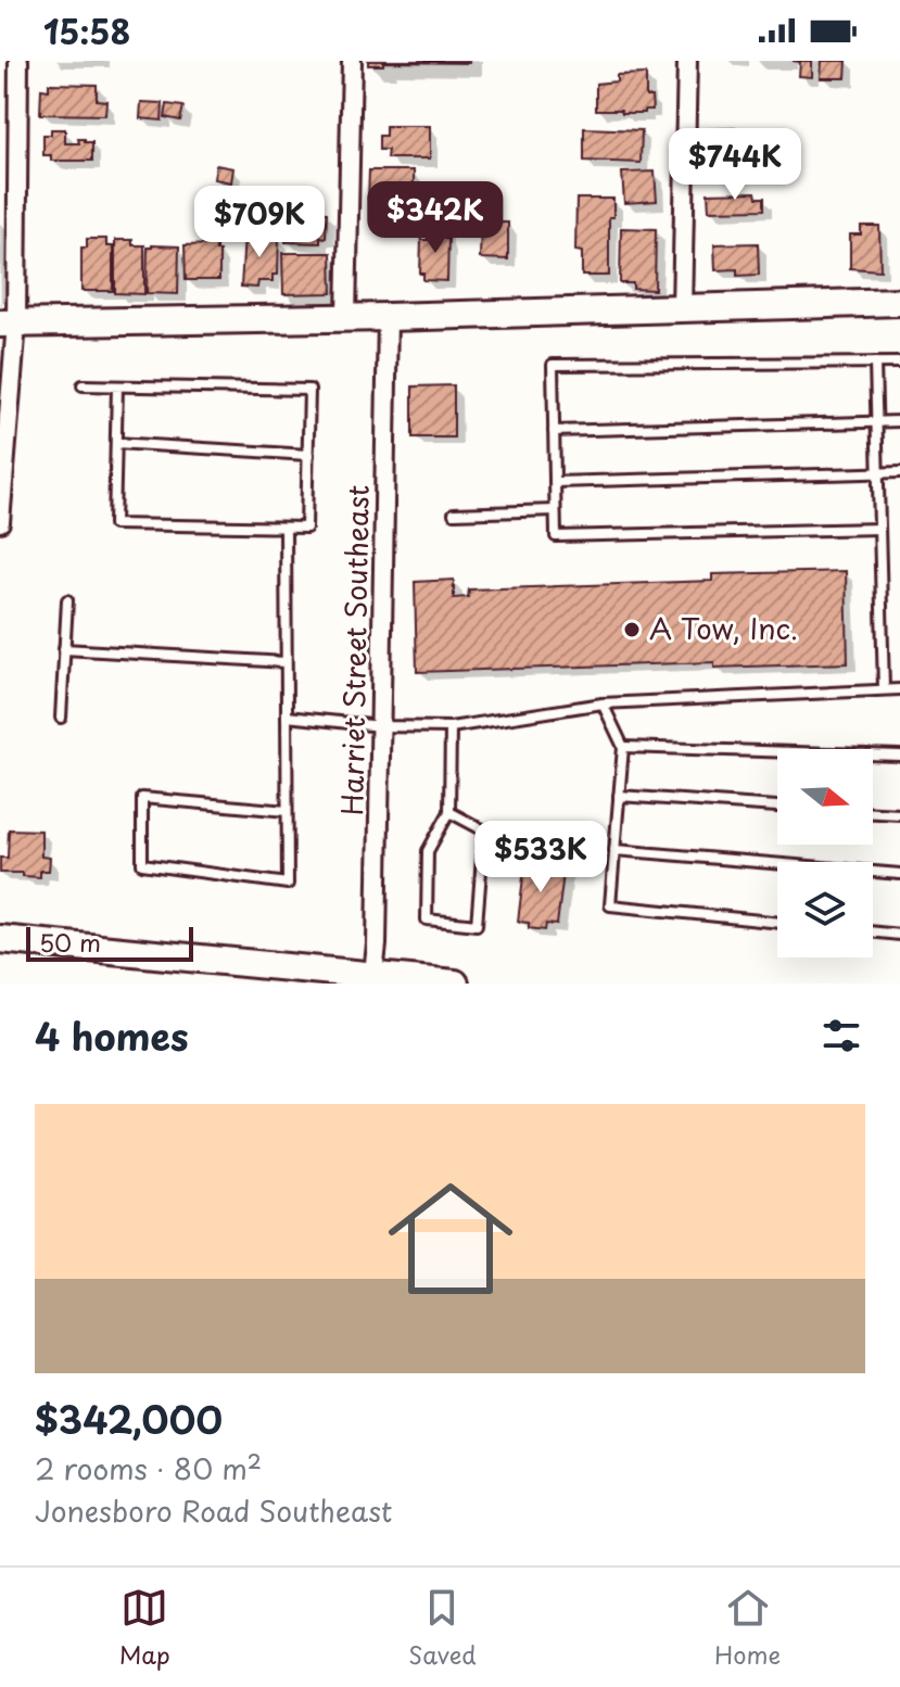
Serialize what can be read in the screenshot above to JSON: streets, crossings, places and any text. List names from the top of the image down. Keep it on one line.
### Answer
{"streets":{"street":["Harriet Street Southeast"]},"places":["A Tow, Inc."],"scale_bar":"50 m","north":"right","page":{"status":"15:58","price":["$744K","$342K","$709K","$533K"],"scale":"50 m","heading":"4 homes","list":[{"name":"$342,000","note":"2 rooms · 80 m² · Jonesboro Road Southeast"}],"tabs":["Map","Saved","Home"]}}
